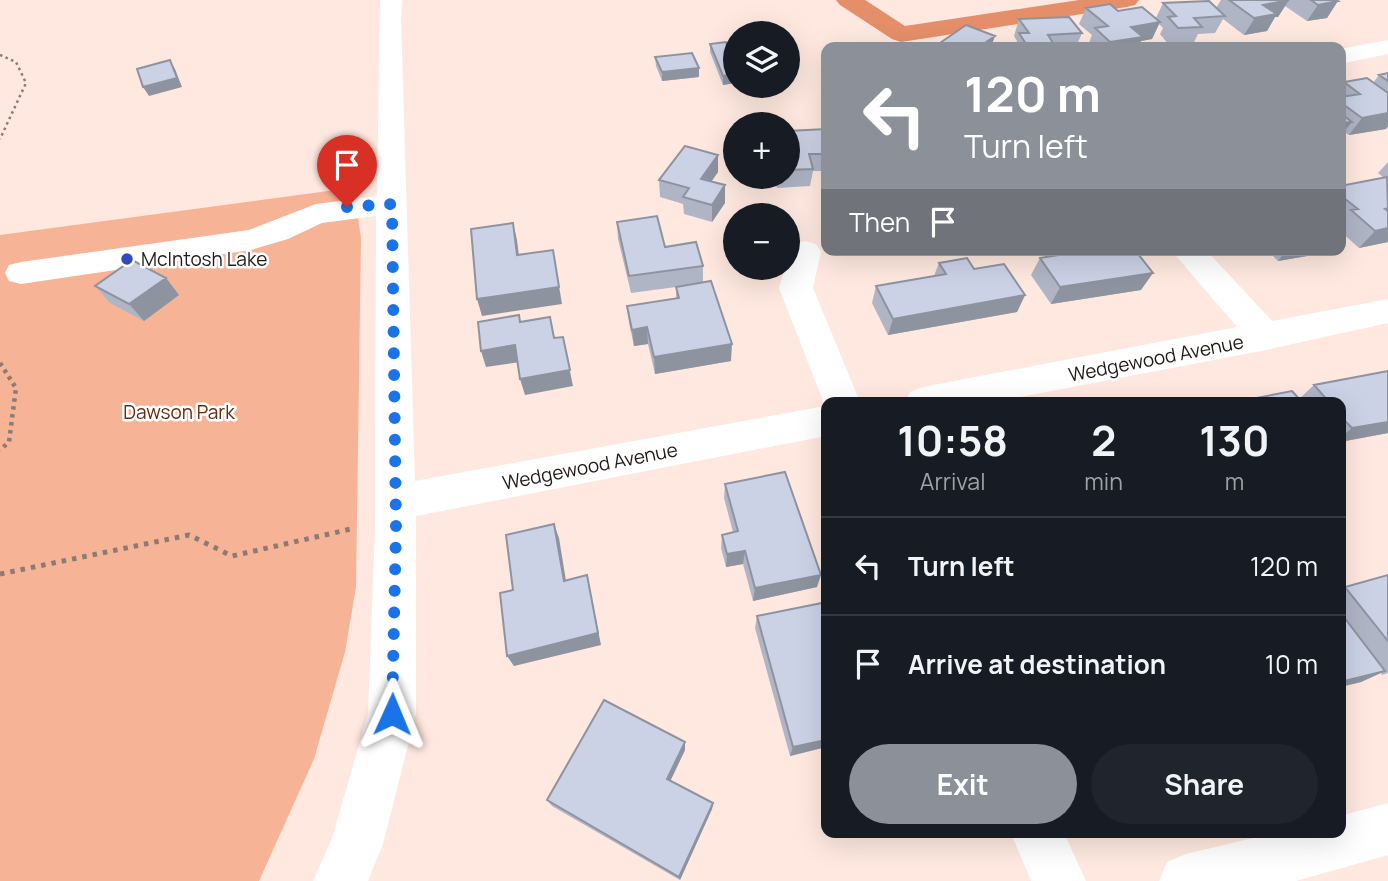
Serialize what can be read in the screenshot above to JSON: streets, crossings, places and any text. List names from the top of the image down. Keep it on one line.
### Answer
{"streets":{"street":["Wedgewood Avenue"]},"parks":["Dawson Park"],"places":["McIntosh Lake"],"page":{"map_buttons":["+","−"],"turn":["120 m","Turn left"],"then":"Then","eta":["10:58","Arrival","2","min","130","m"],"list":[{"name":"Turn left","value":"120 m"},{"name":"Arrive at destination","value":"10 m"}],"buttons":["Exit","Share"]}}
